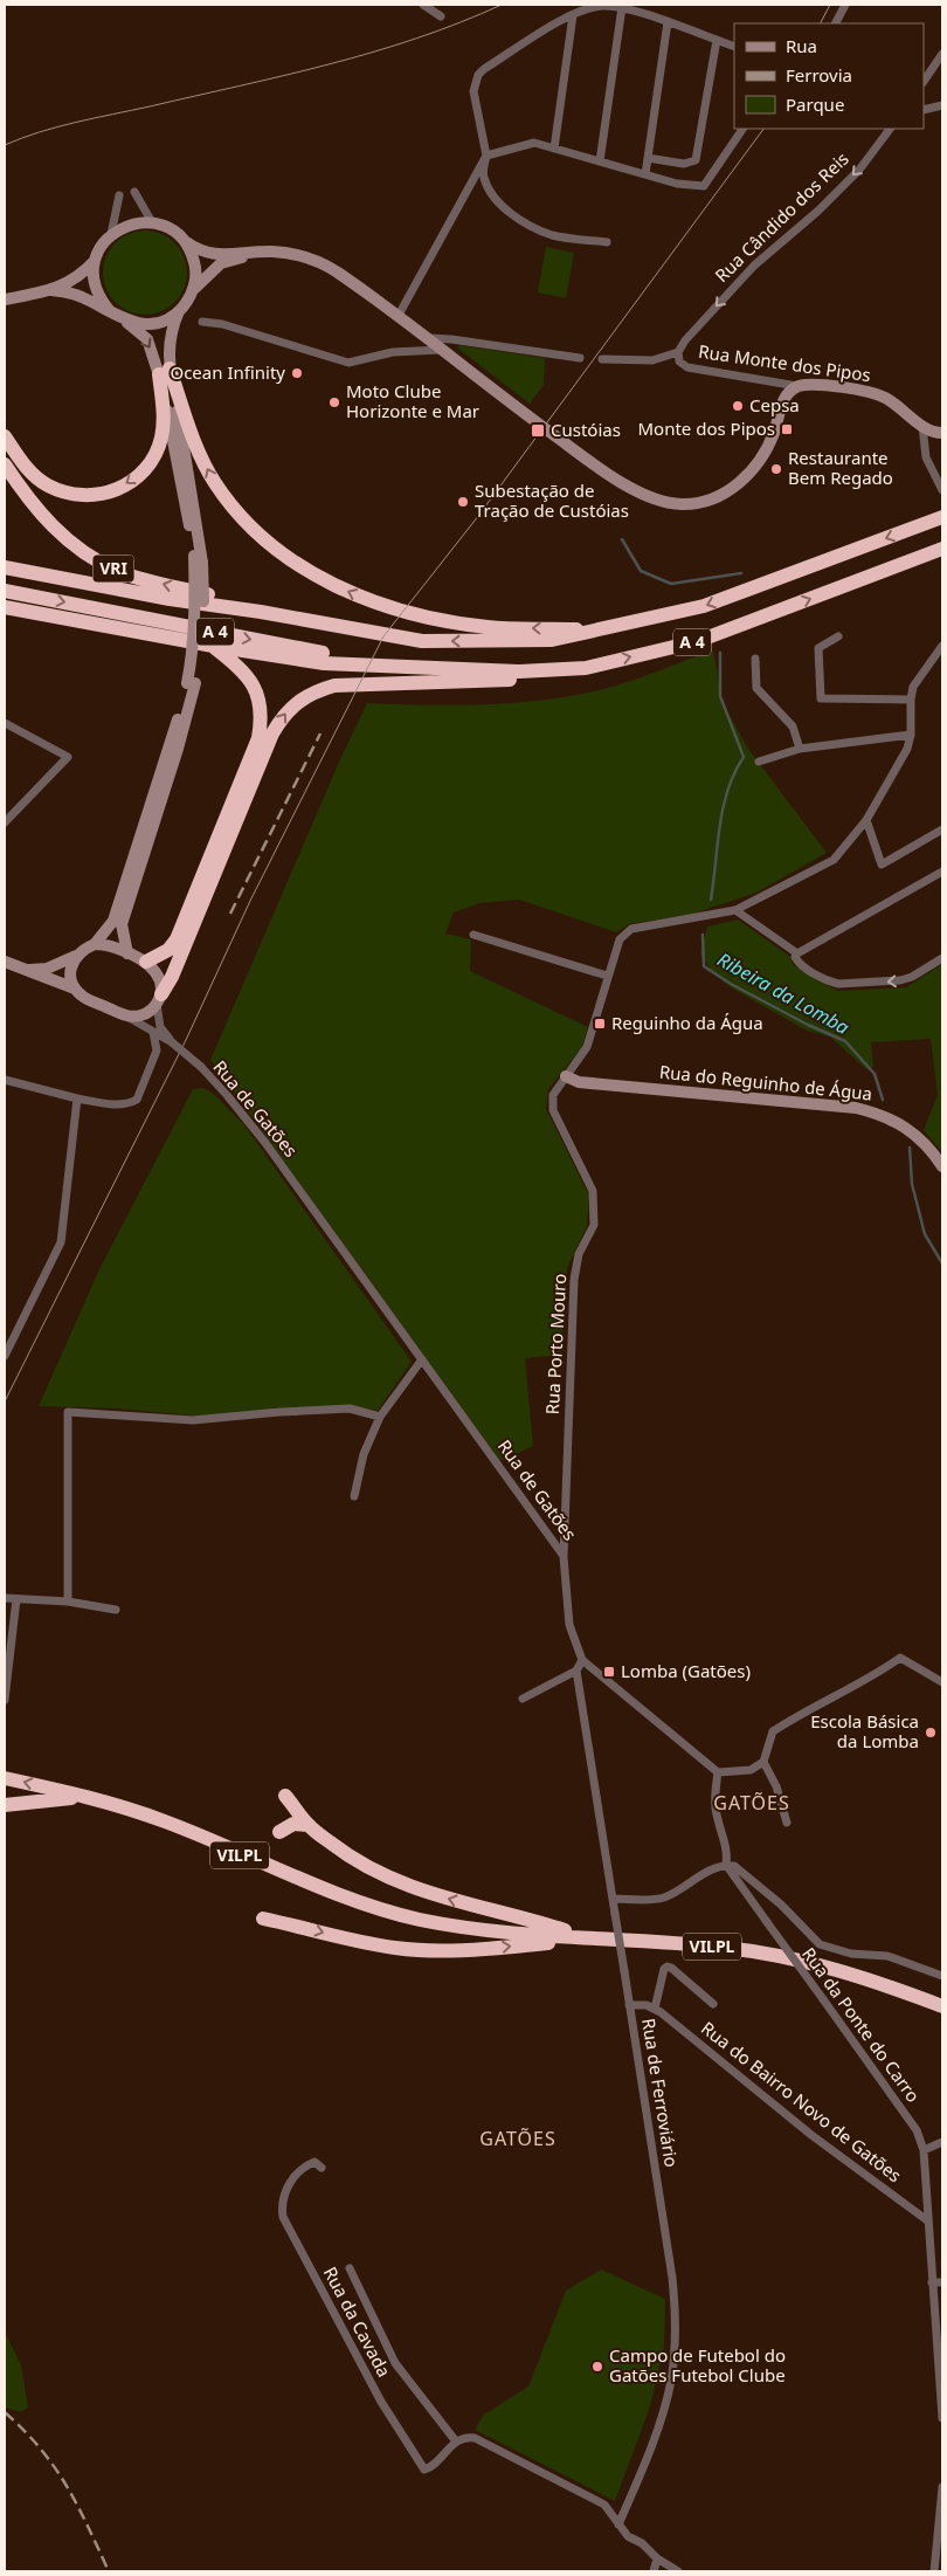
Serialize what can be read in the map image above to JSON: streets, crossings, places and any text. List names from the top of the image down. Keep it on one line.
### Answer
{"streets":{"highway":["VRI","A 4","VILPL"],"main road":["Rua Monte dos Pipos","Rua do Reguinho de Água"],"street":["Rua Cândido dos Reis","Rua de Gatões","Rua Porto Mouro","Rua da Ponte do Carro","Rua de Ferroviário","Rua do Bairro Novo de Gatões","Rua da Cavada"]},"crossings":[["Rua Cândido dos Reis","Rua Monte dos Pipos"],["VRI","A 4"],["Rua do Reguinho de Água","Rua Porto Mouro"],["Rua de Gatões","Rua Porto Mouro"],["Rua da Ponte do Carro","Rua do Bairro Novo de Gatões"]],"one_way":["Rua Cândido dos Reis"],"districts":["GATÕES","GATÕES"],"water":["Ribeira da Lomba"],"places":{"other":["Ocean Infinity","Moto Clube Horizonte e Mar","Cepsa","Restaurante Bem Regado","Subestação de Tração de Custóias","Escola Básica da Lomba","Campo de Futebol do Gatões Futebol Clube"],"transit":["Monte dos Pipos","Custóias","Reguinho da Água","Lomba (Gatões)"]},"legend":["Rua","Ferrovia","Parque"]}
